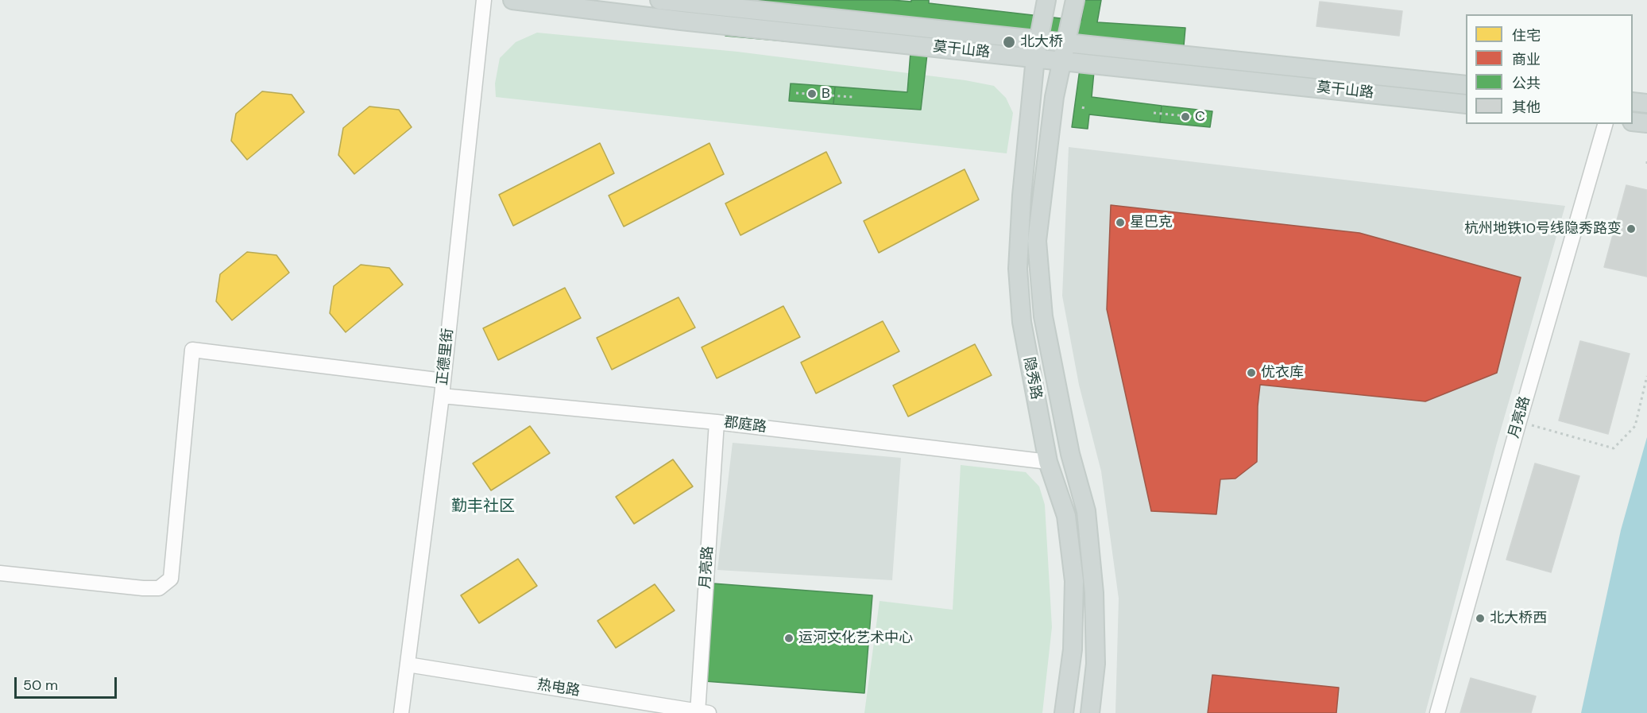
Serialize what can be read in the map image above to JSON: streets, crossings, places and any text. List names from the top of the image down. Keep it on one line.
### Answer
{"streets":{"main road":["莫干山路","隐秀路"],"street":["正德里街","月亮路","郡庭路","热电路"]},"crossings":[["莫干山路","隐秀路"],["正德里街","郡庭路"],["正德里街","热电路"],["隐秀路","郡庭路"],["月亮路","郡庭路"],["月亮路","热电路"]],"districts":["勤丰社区"],"places":["北大桥","B","C","星巴克","杭州地铁10号线隐秀路变","优衣库","北大桥西","运河文化艺术中心"],"legend":["住宅","商业","公共","其他"],"scale_bar":"50 m"}
